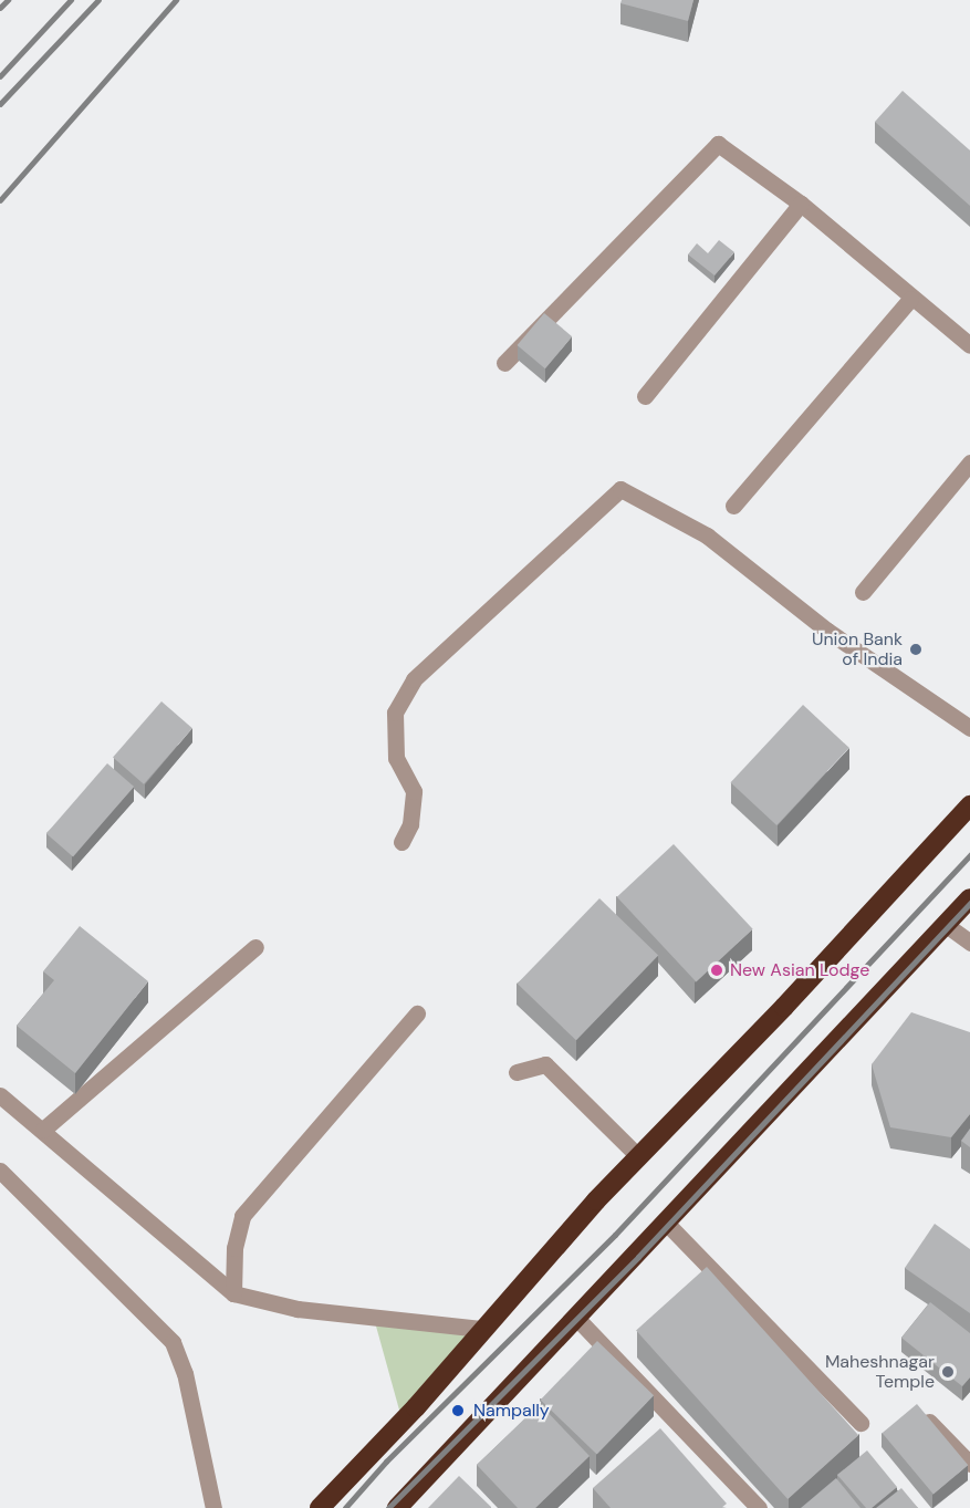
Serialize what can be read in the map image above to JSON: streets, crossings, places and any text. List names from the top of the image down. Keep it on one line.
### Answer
{"places":["Union Bank of India","New Asian Lodge","Maheshnagar Temple","Nampally"]}
